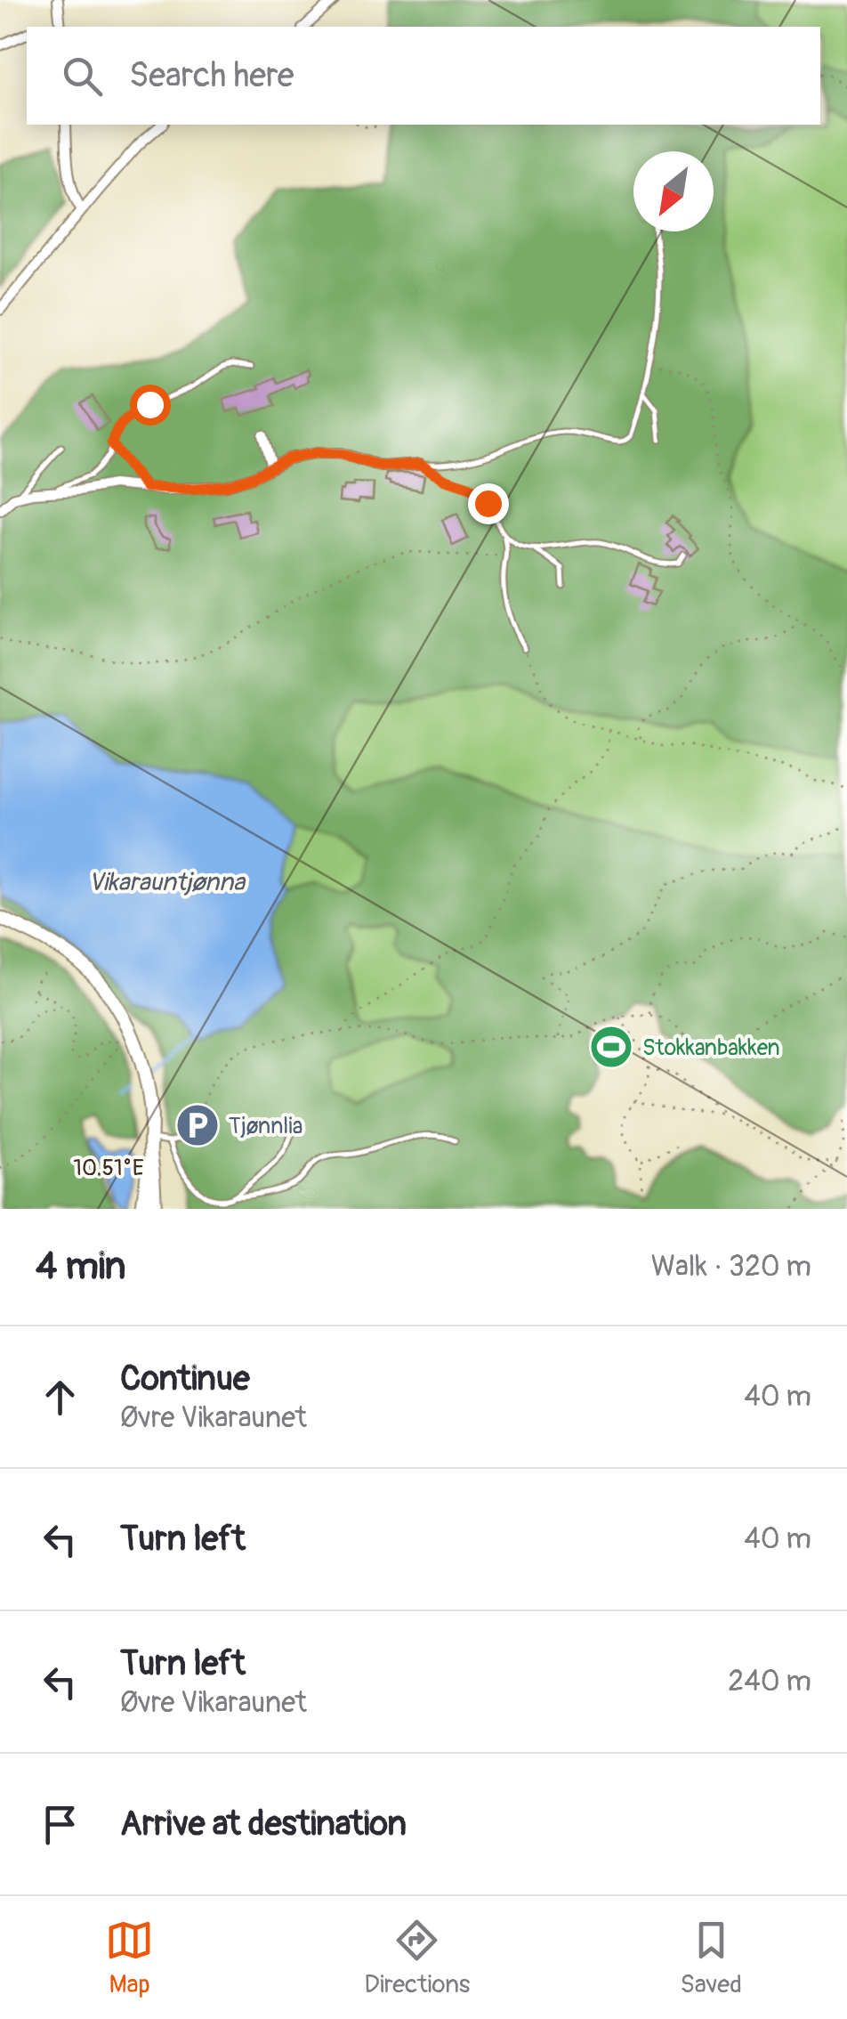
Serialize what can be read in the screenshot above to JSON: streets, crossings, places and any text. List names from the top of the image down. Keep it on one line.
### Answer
{"water":["Vikarauntjønna"],"places":{"sports":["Stokkanbakken"],"parking":["Tjønnlia"]},"north":"bottom left","page":{"search":"Search here","heading":["4 min","Walk · 320 m"],"list":[["Continue","Øvre Vikaraunet","40 m"],["Turn left","40 m"],["Turn left","Øvre Vikaraunet","240 m"],"Arrive at destination"],"nav":["Map","Directions","Saved"]},"coordinates":["10.51°E"]}
